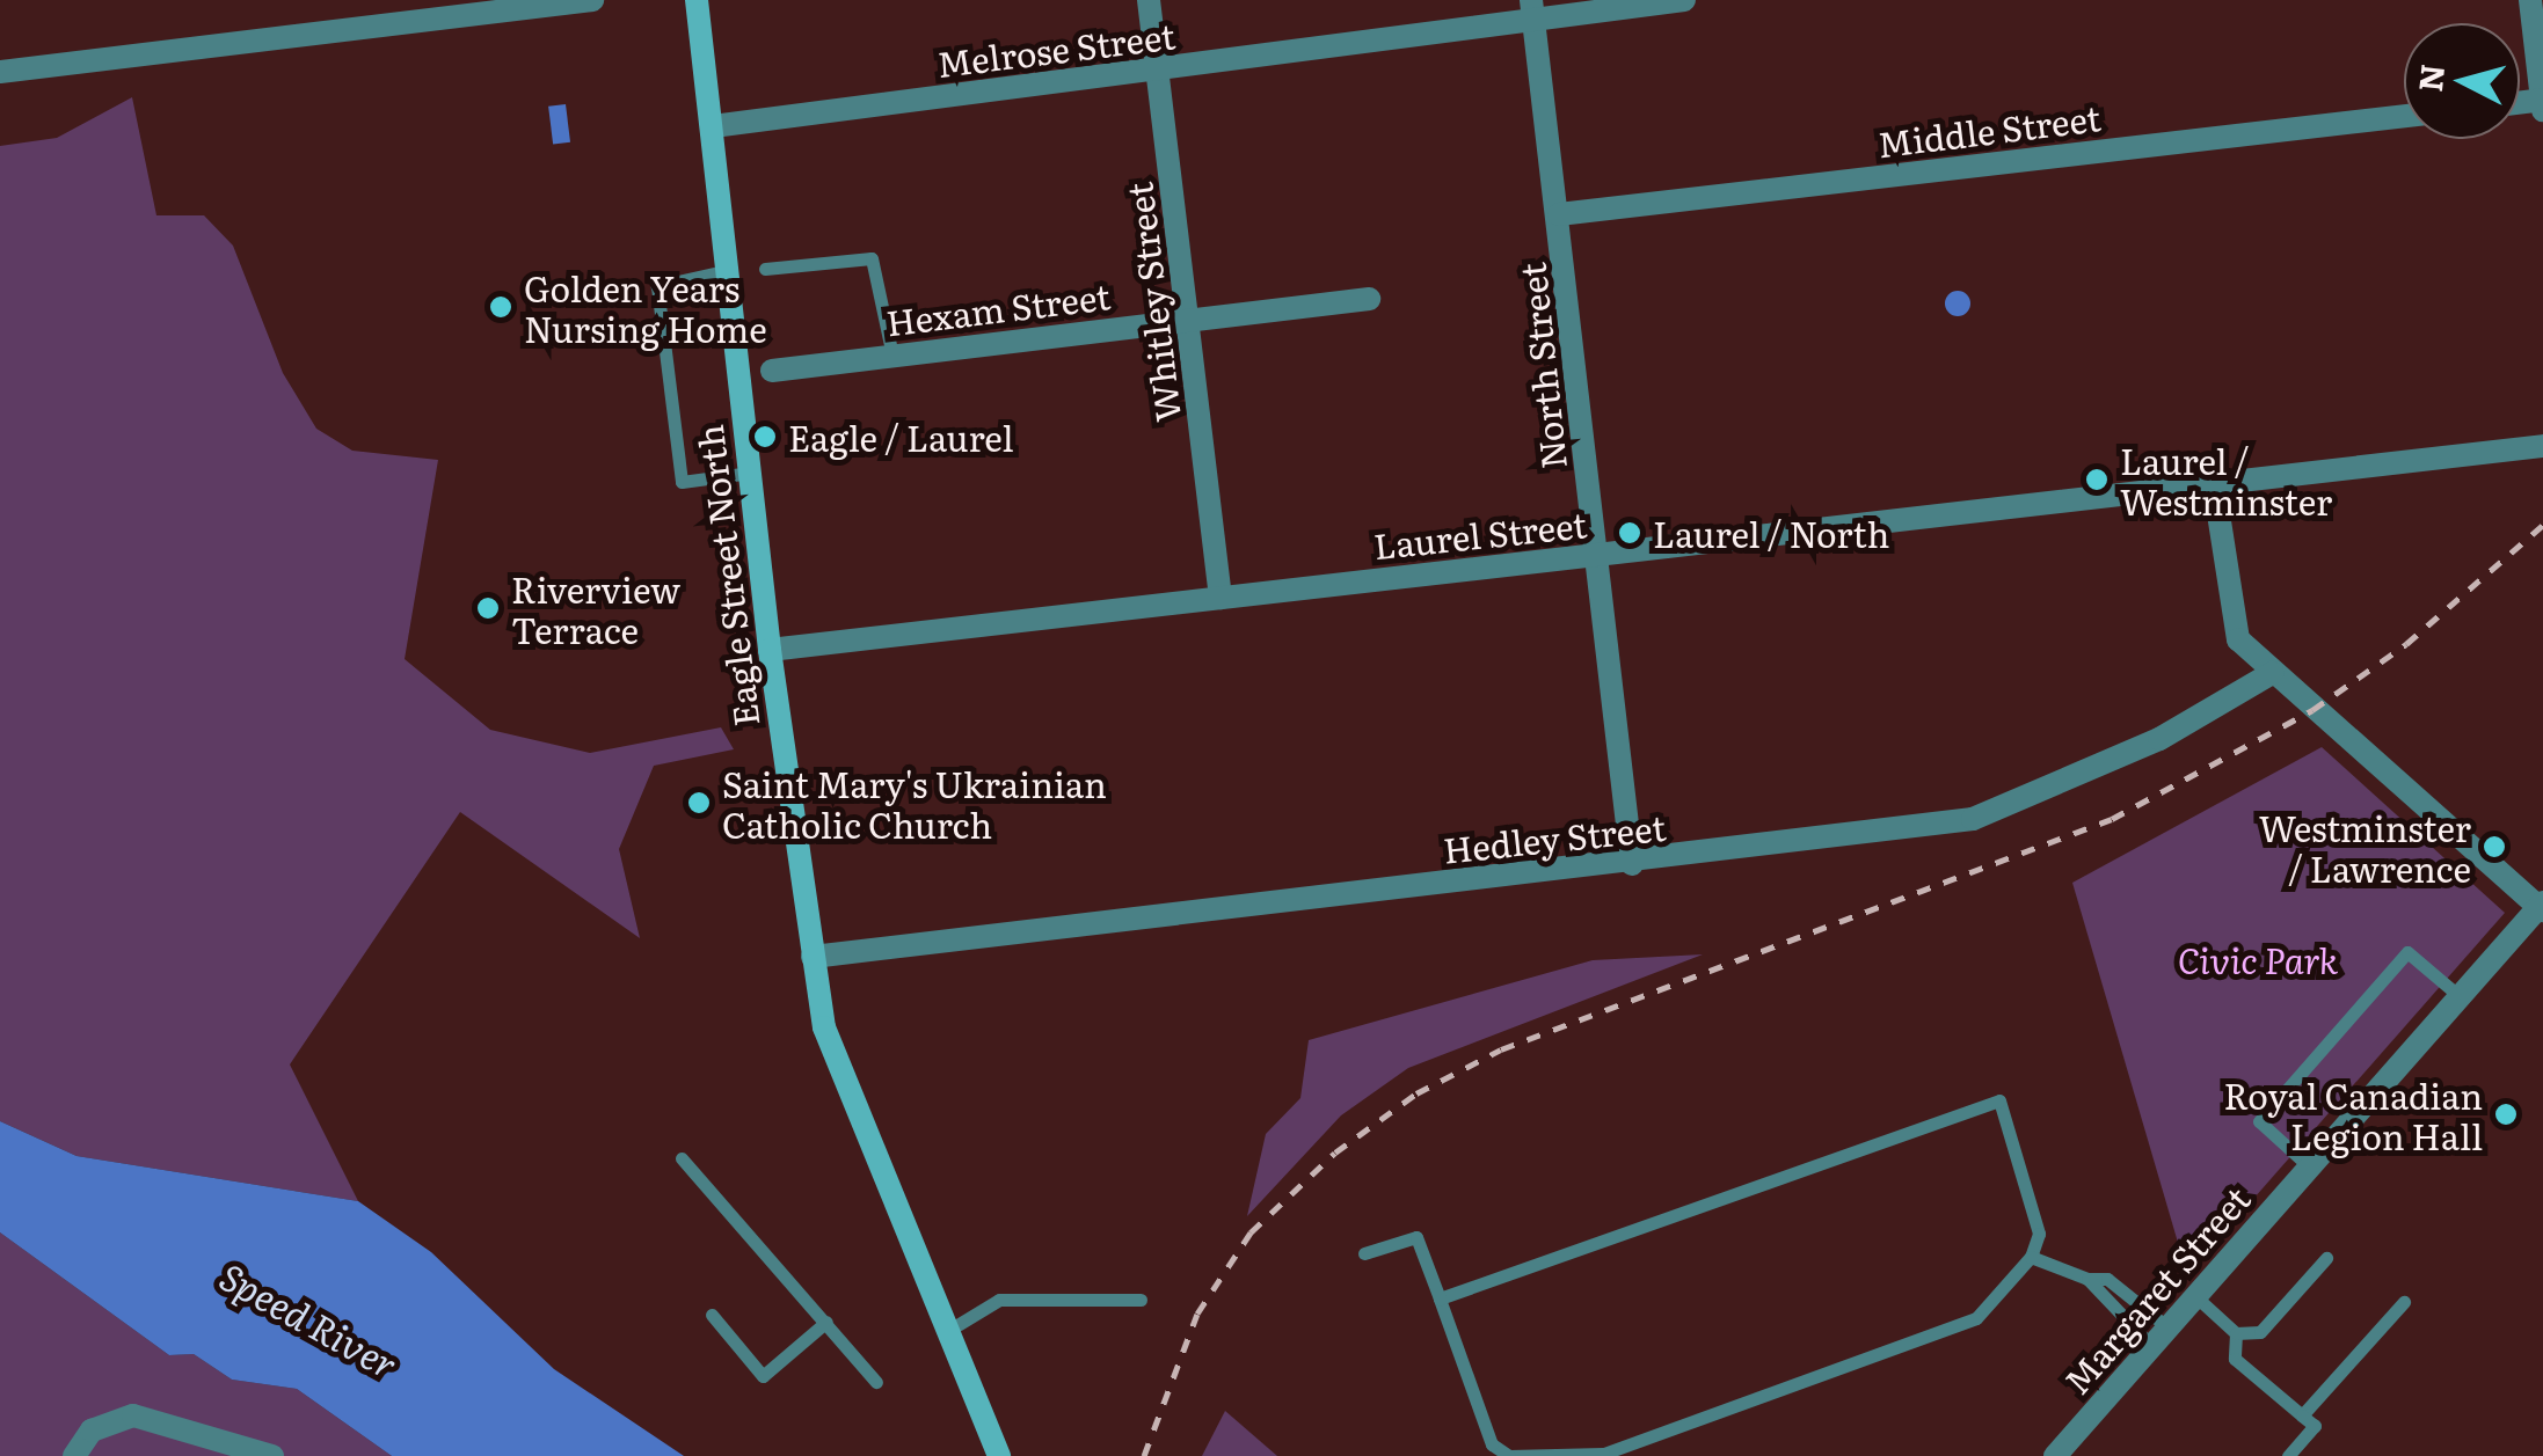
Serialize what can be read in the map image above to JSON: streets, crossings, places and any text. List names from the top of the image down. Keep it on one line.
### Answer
{"streets":{"main road":["Eagle Street North"],"street":["Melrose Street","Middle Street","Whitley Street","Hexam Street","North Street","Laurel Street","Hedley Street","Margaret Street"]},"crossings":[["Melrose Street","Whitley Street"],["Melrose Street","North Street"],["Melrose Street","Eagle Street North"],["Middle Street","North Street"],["Whitley Street","Hexam Street"],["Whitley Street","Laurel Street"],["North Street","Laurel Street"],["North Street","Hedley Street"],["Laurel Street","Eagle Street North"],["Eagle Street North","Hedley Street"]],"water":["Speed River"],"parks":["Civic Park"],"places":["Golden Years Nursing Home","Eagle / Laurel","Laurel / Westminster","Laurel / North","Riverview Terrace","Saint Mary's Ukrainian Catholic Church","Westminster / Lawrence","Royal Canadian Legion Hall"],"north":"left"}
